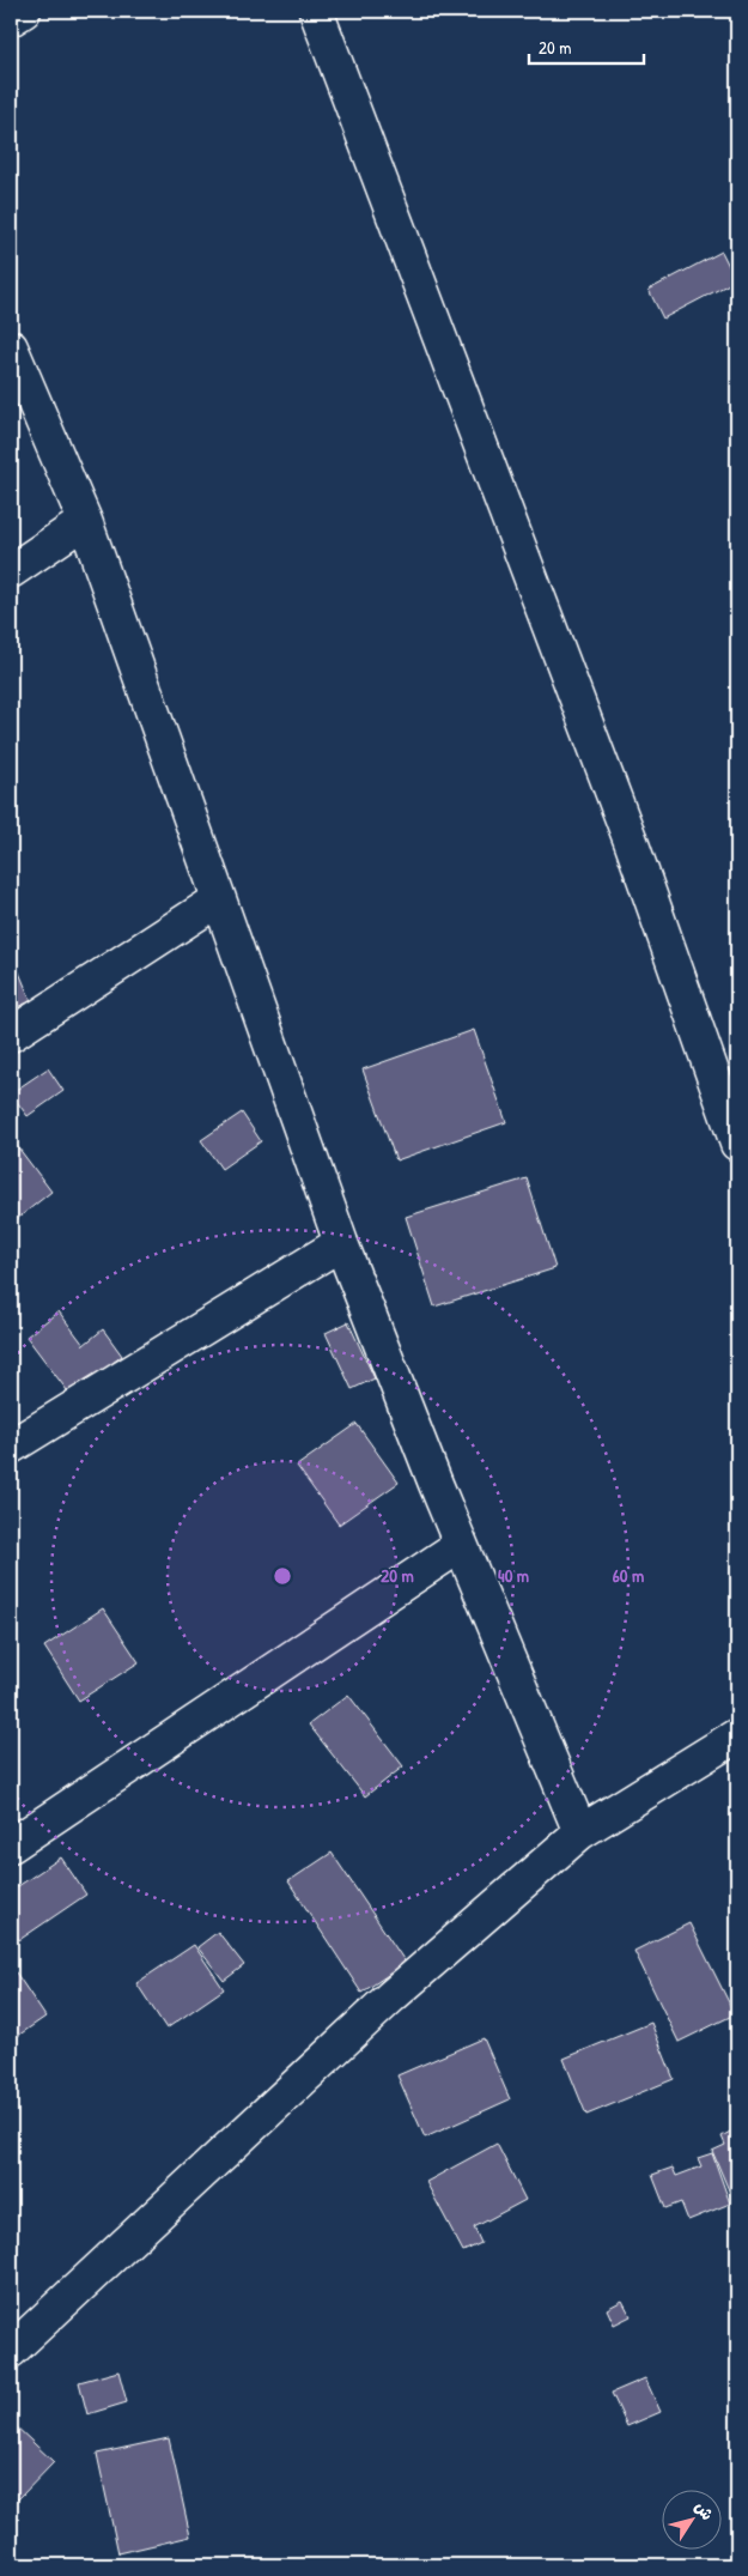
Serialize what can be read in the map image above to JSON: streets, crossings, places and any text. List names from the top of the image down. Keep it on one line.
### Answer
{"scale_bar":"20 m","north":"top right","rings":["20 m","40 m","60 m"]}
